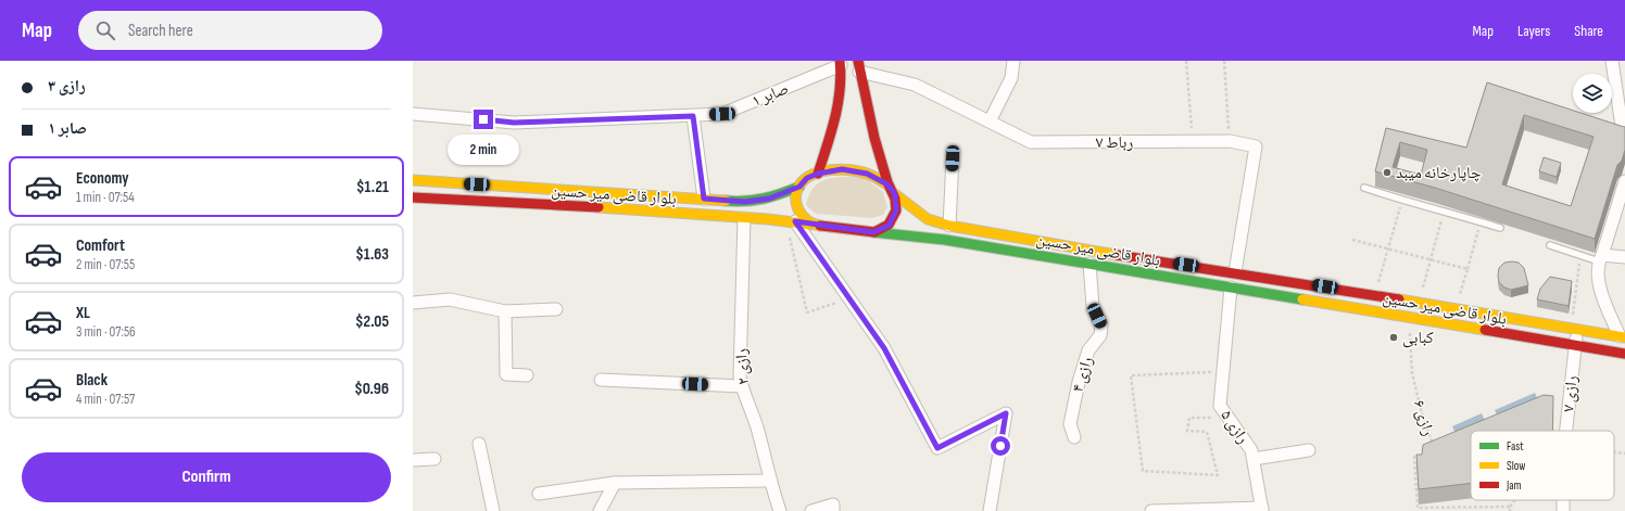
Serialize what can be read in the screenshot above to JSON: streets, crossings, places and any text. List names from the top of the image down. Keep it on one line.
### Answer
{"streets":{"main road":["بلوار قاضی میر حسین"],"street":["صابر ۱","رباط ۷","رازی ۲","رازی ۴","رازی ۷","رازی ۵"],"path":["رازی ۶"]},"crossings":[["رباط ۷","بلوار قاضی میر حسین"],["بلوار قاضی میر حسین","رازی ۲"],["بلوار قاضی میر حسین","رازی ۴"],["بلوار قاضی میر حسین","رازی ۷"],["بلوار قاضی میر حسین","رازی ۶"],["بلوار قاضی میر حسین","رازی ۵"]],"places":["چاپارخانه میبد","کبابی"],"legend":["Fast","Slow","Jam"],"page":{"header":"Map","search":"Search here","nav":["Map","Layers","Share"],"banner":["رازی ۳","صابر ۱"],"bubble":"2 min","list":[{"name":"Economy","note":"1 min · 07:54","value":"$1.21"},{"name":"Comfort","note":"2 min · 07:55","value":"$1.63"},{"name":"XL","note":"3 min · 07:56","value":"$2.05"},{"name":"Black","note":"4 min · 07:57","value":"$0.96"}],"buttons":"Confirm"}}
